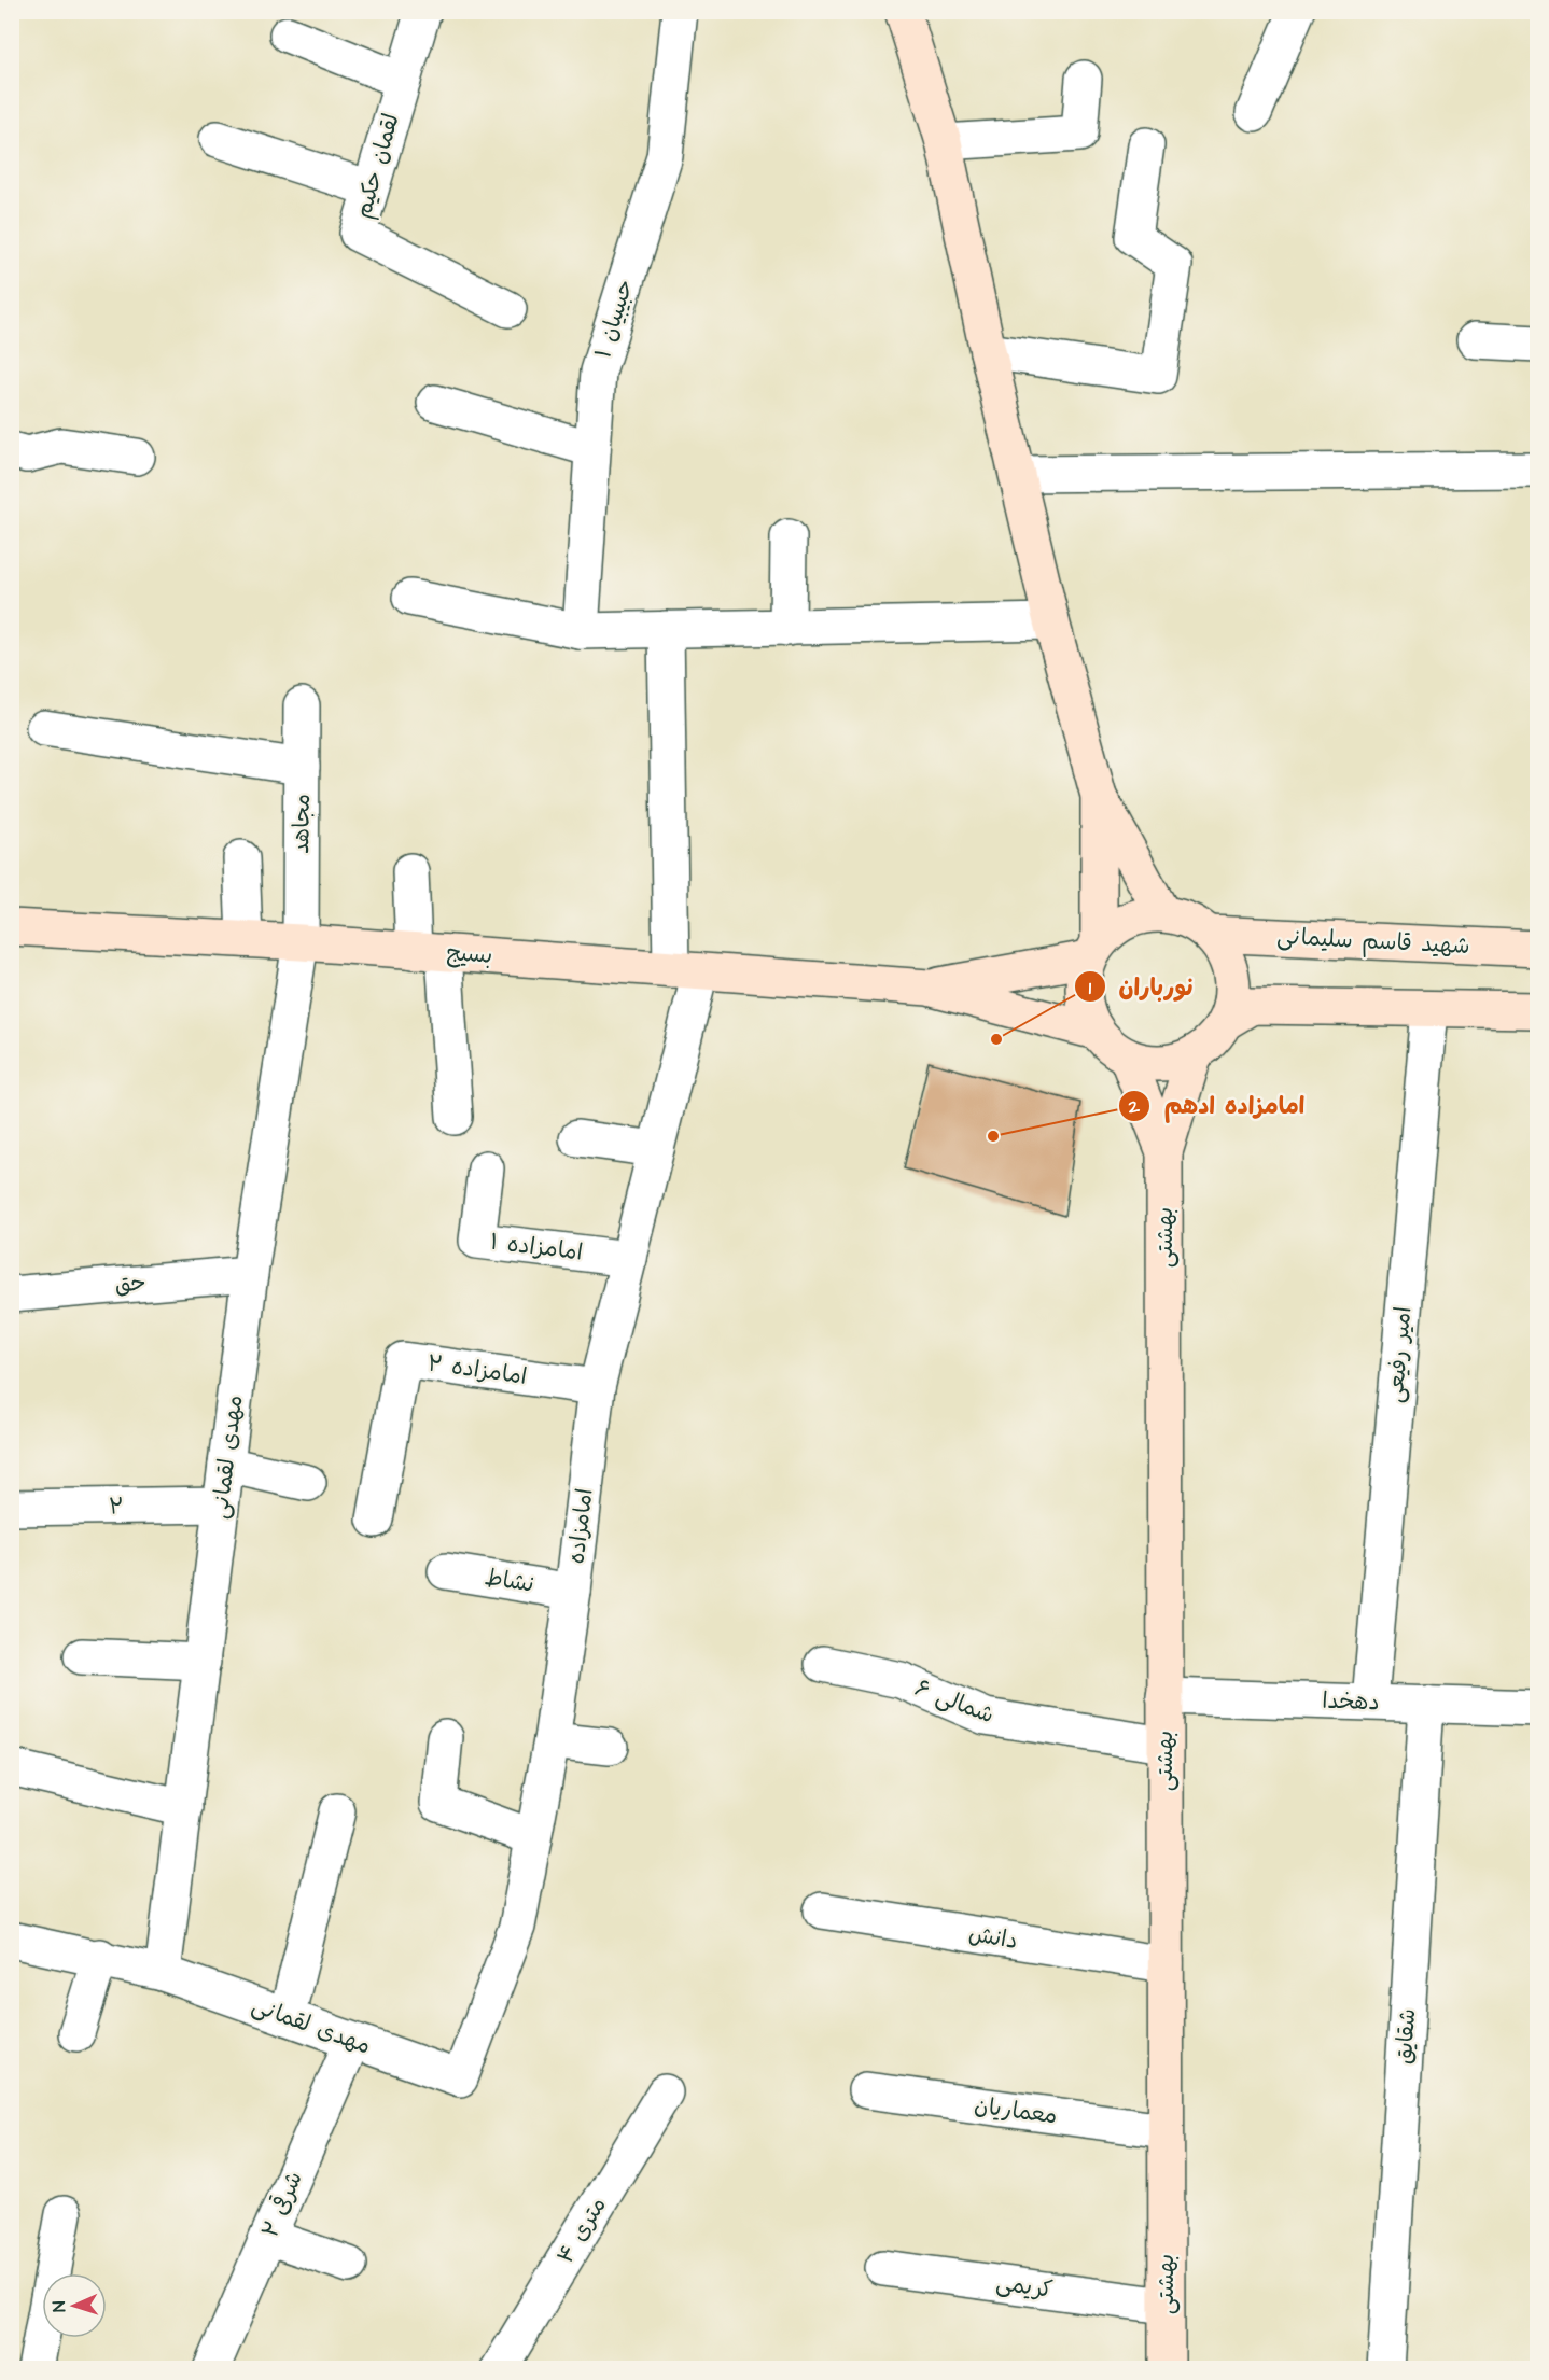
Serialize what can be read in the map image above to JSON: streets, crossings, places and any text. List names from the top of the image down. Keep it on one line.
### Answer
{"streets":{"main road":["شهید قاسم سلیمانی","بسیج","بهشتی"],"street":["لقمان حکیم","حبیبیان ۱","مجاهد","امامزاده ۱","حق","امیر رفیعی","امامزاده ۲","مهدی لقمانی","۲","امامزاده","نشاط","شمالی ۶","دهخدا","دانش","شقایق","معماریان","۲ شرقی","۴ متری","کریمی"]},"crossings":[["مجاهد","بسیج"],["مجاهد","مهدی لقمانی"],["بسیج","مهدی لقمانی"],["بسیج","امامزاده"],["بهشتی","شمالی ۶"],["بهشتی","دهخدا"],["بهشتی","دانش"],["بهشتی","معماریان"],["بهشتی","کریمی"],["امامزاده ۱","امامزاده"],["حق","مهدی لقمانی"],["امیر رفیعی","دهخدا"],["امامزاده ۲","امامزاده"],["مهدی لقمانی","۲"],["مهدی لقمانی","امامزاده"],["مهدی لقمانی","۲ شرقی"],["امامزاده","نشاط"],["دهخدا","شقایق"]],"places":["نورباران","امامزاده ادهم"],"north":"left"}
